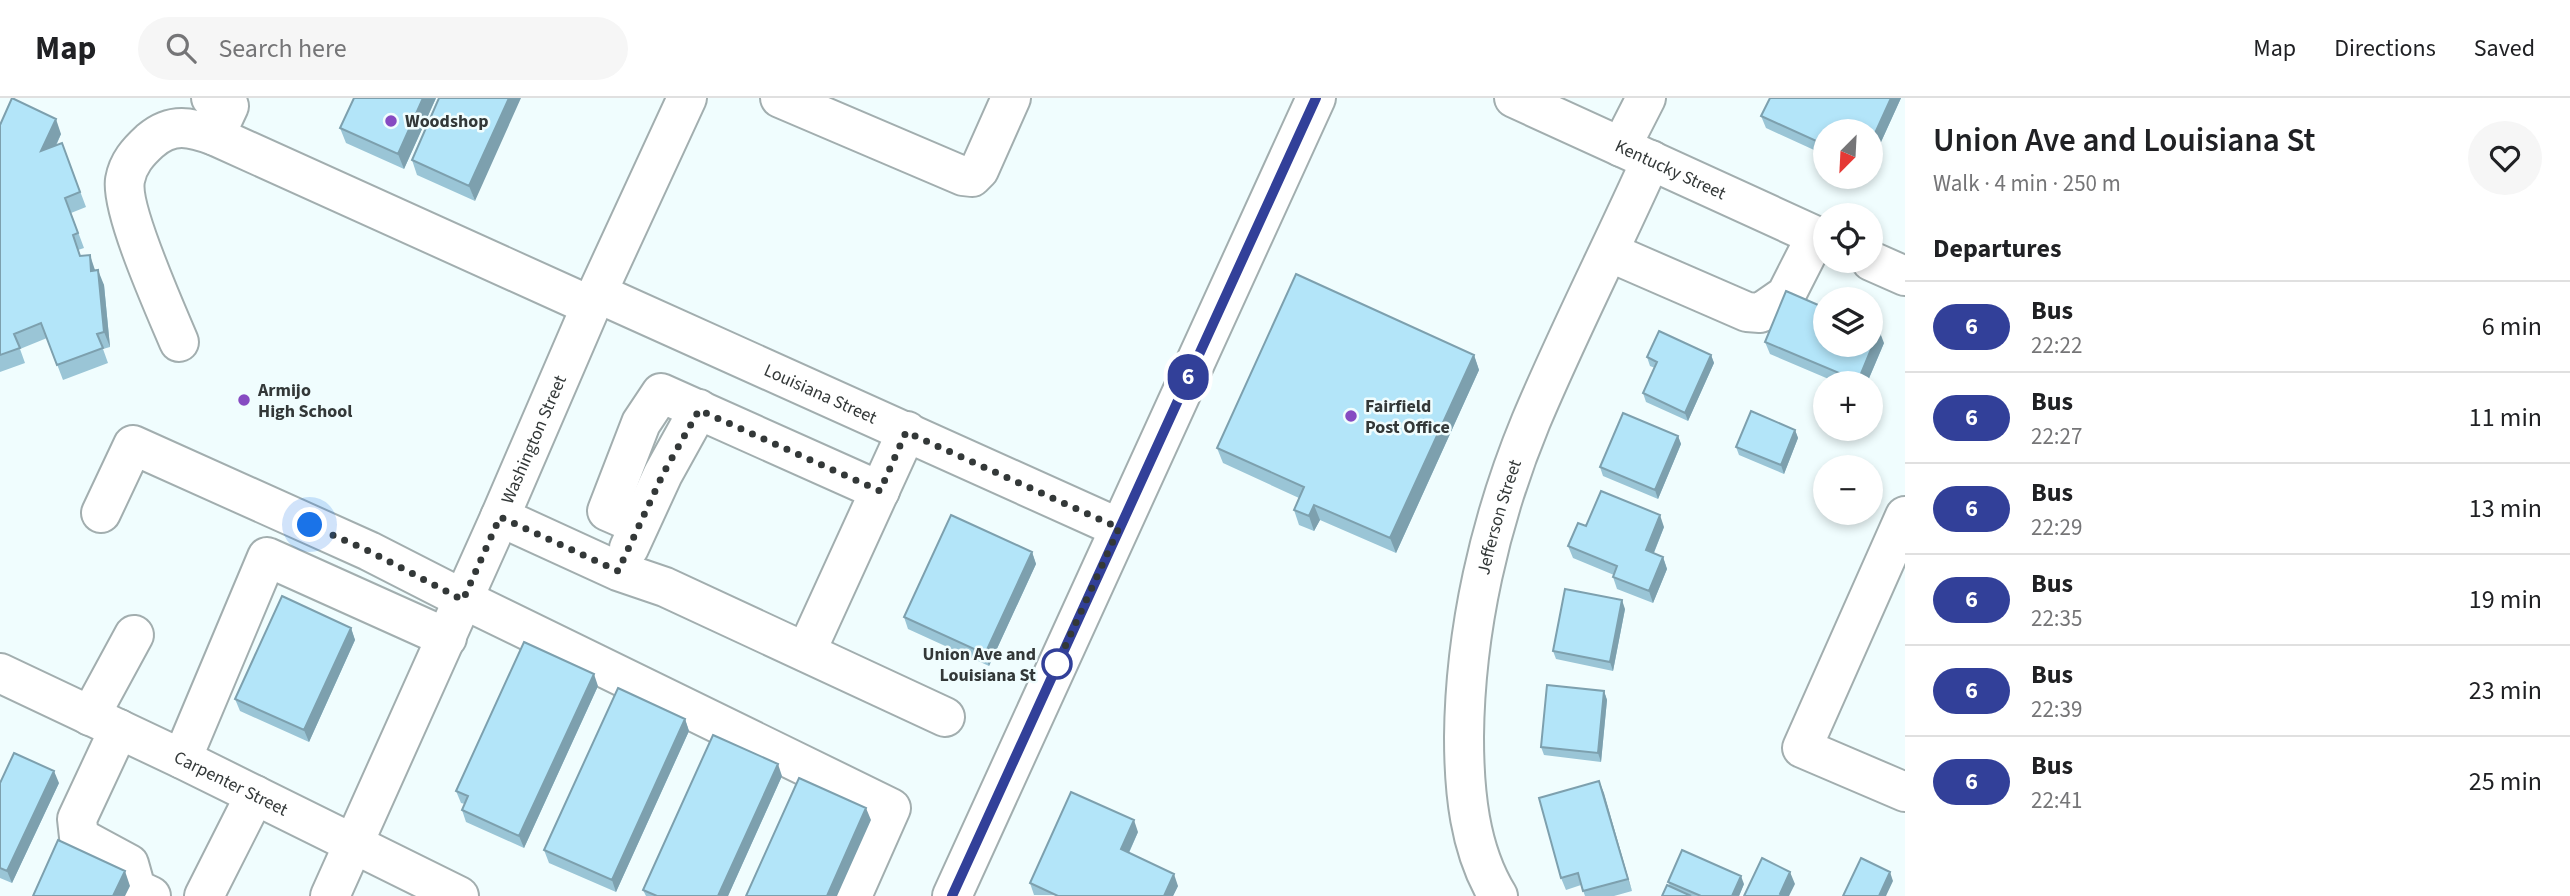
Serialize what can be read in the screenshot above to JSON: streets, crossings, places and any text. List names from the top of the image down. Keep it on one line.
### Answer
{"streets":{"street":["Kentucky Street","Louisiana Street","Washington Street","Jefferson Street","Carpenter Street"]},"crossings":[["Kentucky Street","Jefferson Street"],["Louisiana Street","Washington Street"],["Washington Street","Carpenter Street"]],"places":["Woodshop","Armijo High School","Fairfield Post Office","Union Ave and Louisiana St"],"lines":["bus line 6"],"north":"bottom left","page":{"header":"Map","search":"Search here","nav":["Map","Directions","Saved"],"on_map":"6","heading":[["Union Ave and Louisiana St","Walk · 4 min · 250 m"],"Departures"],"map_buttons":["+","−"],"list":[{"mark":"6","name":"Bus","note":"22:22","value":"6 min"},{"mark":"6","name":"Bus","note":"22:27","value":"11 min"},{"mark":"6","name":"Bus","note":"22:29","value":"13 min"},{"mark":"6","name":"Bus","note":"22:35","value":"19 min"},{"mark":"6","name":"Bus","note":"22:39","value":"23 min"},{"mark":"6","name":"Bus","note":"22:41","value":"25 min"}]}}
